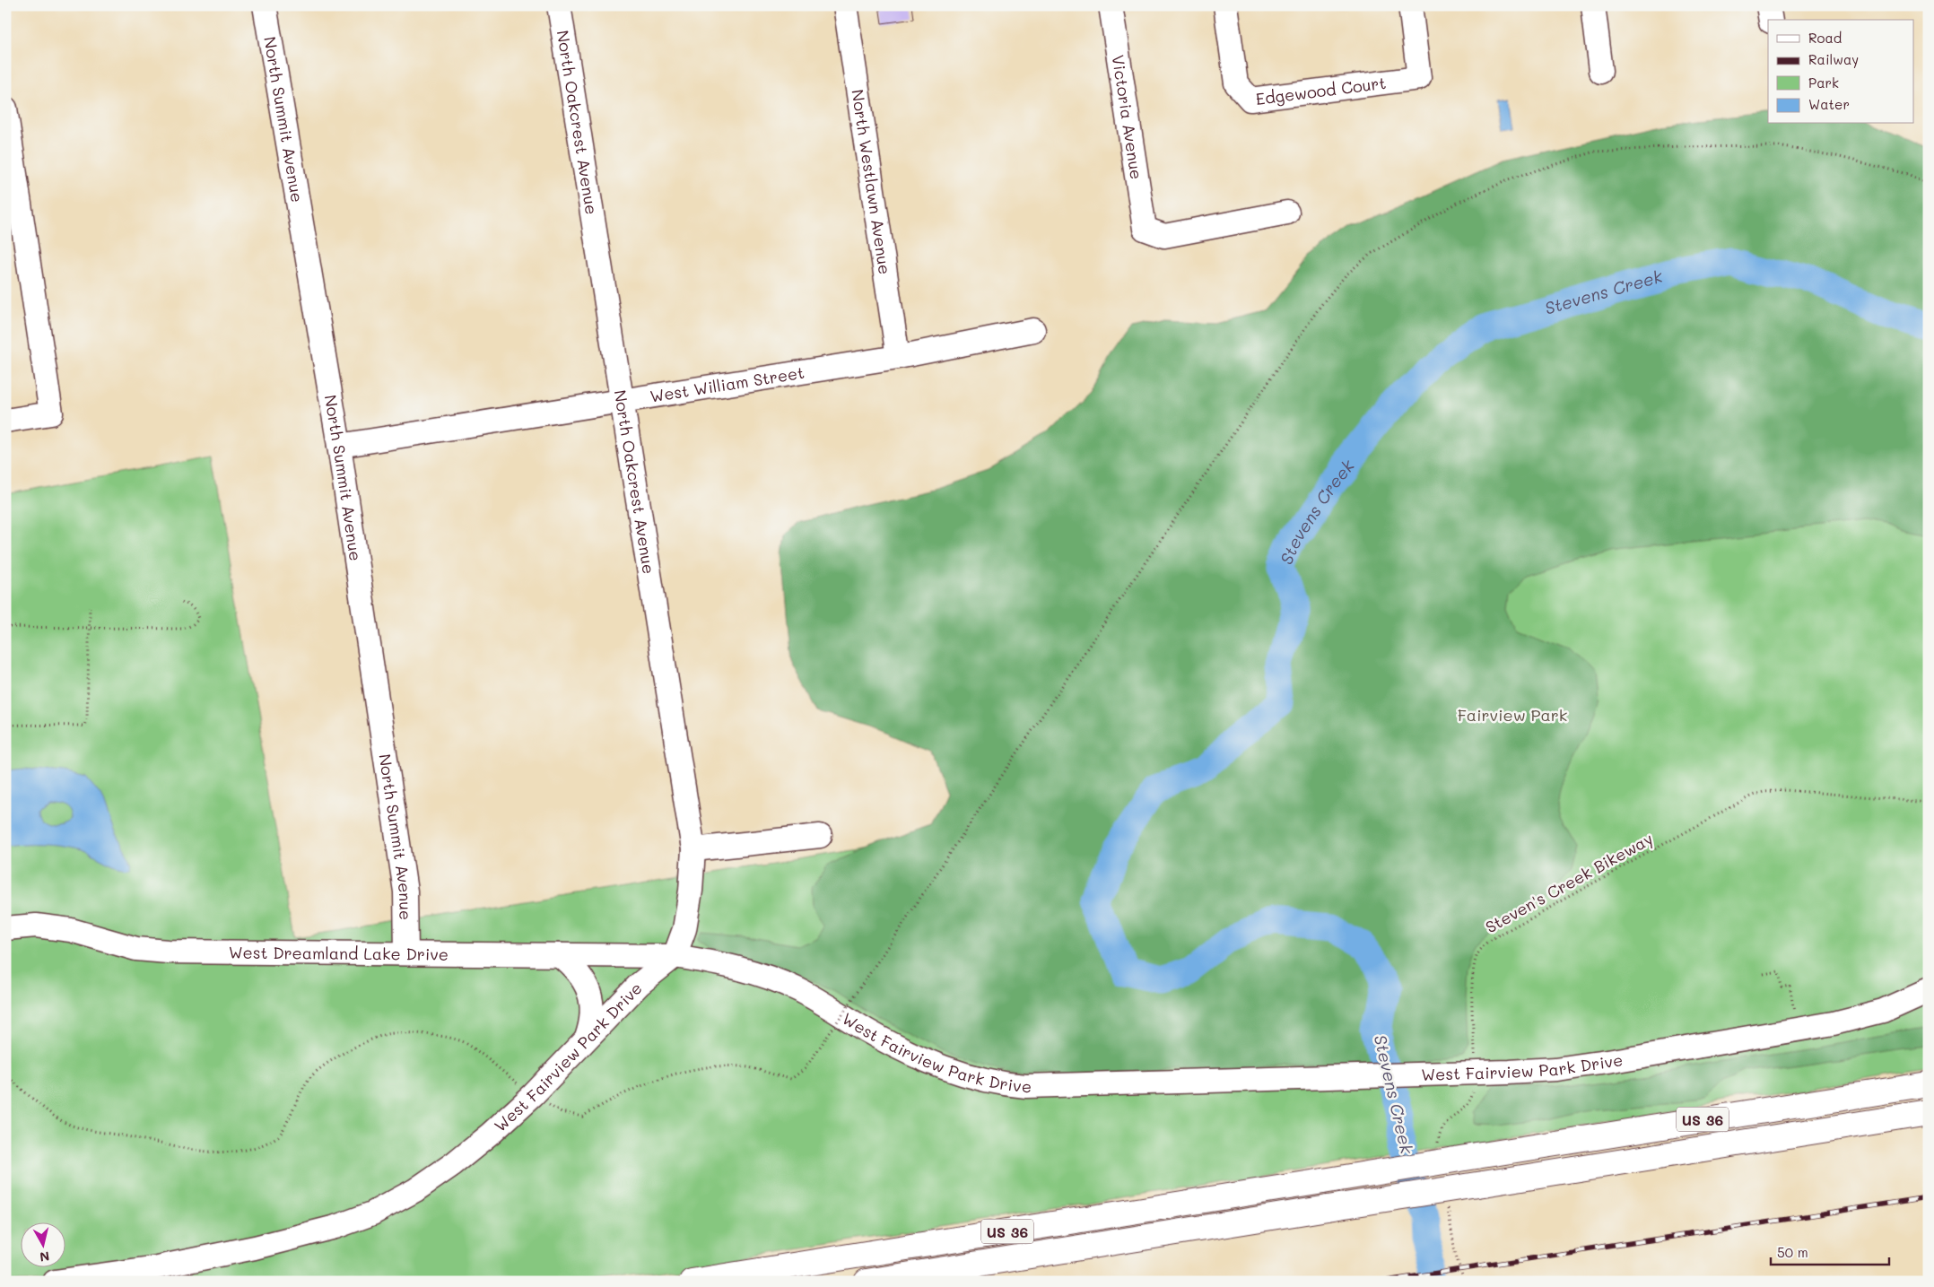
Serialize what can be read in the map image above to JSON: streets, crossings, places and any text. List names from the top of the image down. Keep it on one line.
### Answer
{"streets":{"main road":["US 36"],"street":["Edgewood Court","Victoria Avenue","North Summit Avenue","North Oakcrest Avenue","North Westlawn Avenue","West William Street","West Dreamland Lake Drive","West Fairview Park Drive"],"path":["Steven's Creek Bikeway"]},"crossings":[["North Summit Avenue","West William Street"],["North Summit Avenue","West Dreamland Lake Drive"],["North Oakcrest Avenue","West William Street"],["North Oakcrest Avenue","West Dreamland Lake Drive"],["North Oakcrest Avenue","West Fairview Park Drive"],["North Westlawn Avenue","West William Street"],["Steven's Creek Bikeway","West Fairview Park Drive"],["West Dreamland Lake Drive","West Fairview Park Drive"]],"water":["Stevens Creek"],"parks":["Fairview Park"],"legend":["Road","Railway","Park","Water"],"scale_bar":"50 m","north":"bottom"}
